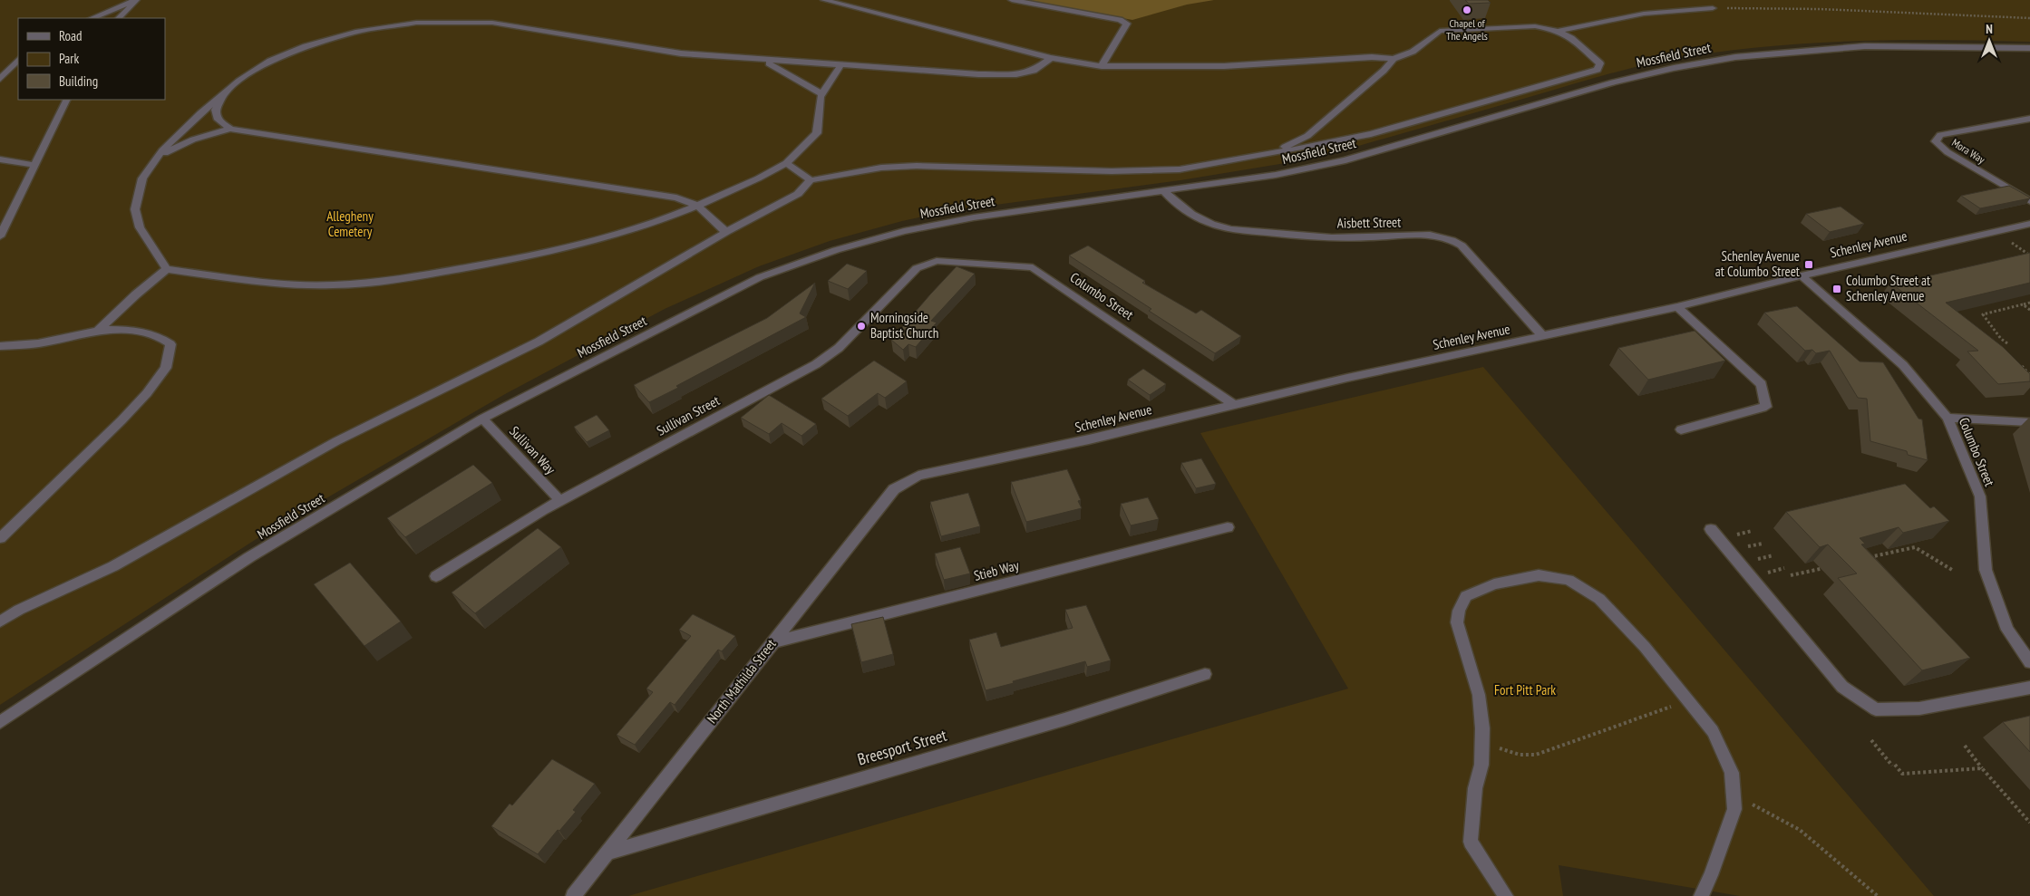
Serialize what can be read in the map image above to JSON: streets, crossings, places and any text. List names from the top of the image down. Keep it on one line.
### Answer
{"streets":{"street":["Mossfield Street","Mora Way","Aisbett Street","Schenley Avenue","Columbo Street","Sullivan Street","Sullivan Way","Stieb Way","North Mathilda Street","Breesport Street"]},"crossings":[["Mossfield Street","Aisbett Street"],["Mossfield Street","Sullivan Way"],["Aisbett Street","Schenley Avenue"],["Schenley Avenue","Columbo Street"],["Schenley Avenue","North Mathilda Street"],["Columbo Street","Sullivan Street"],["Sullivan Street","Sullivan Way"],["Stieb Way","North Mathilda Street"],["North Mathilda Street","Breesport Street"]],"parks":["Allegheny Cemetery","Fort Pitt Park"],"places":{"other":["Chapel of The Angels","Morningside Baptist Church"],"transit":["Schenley Avenue at Columbo Street","Columbo Street at Schenley Avenue"]},"legend":["Road","Park","Building"],"north":"top"}
